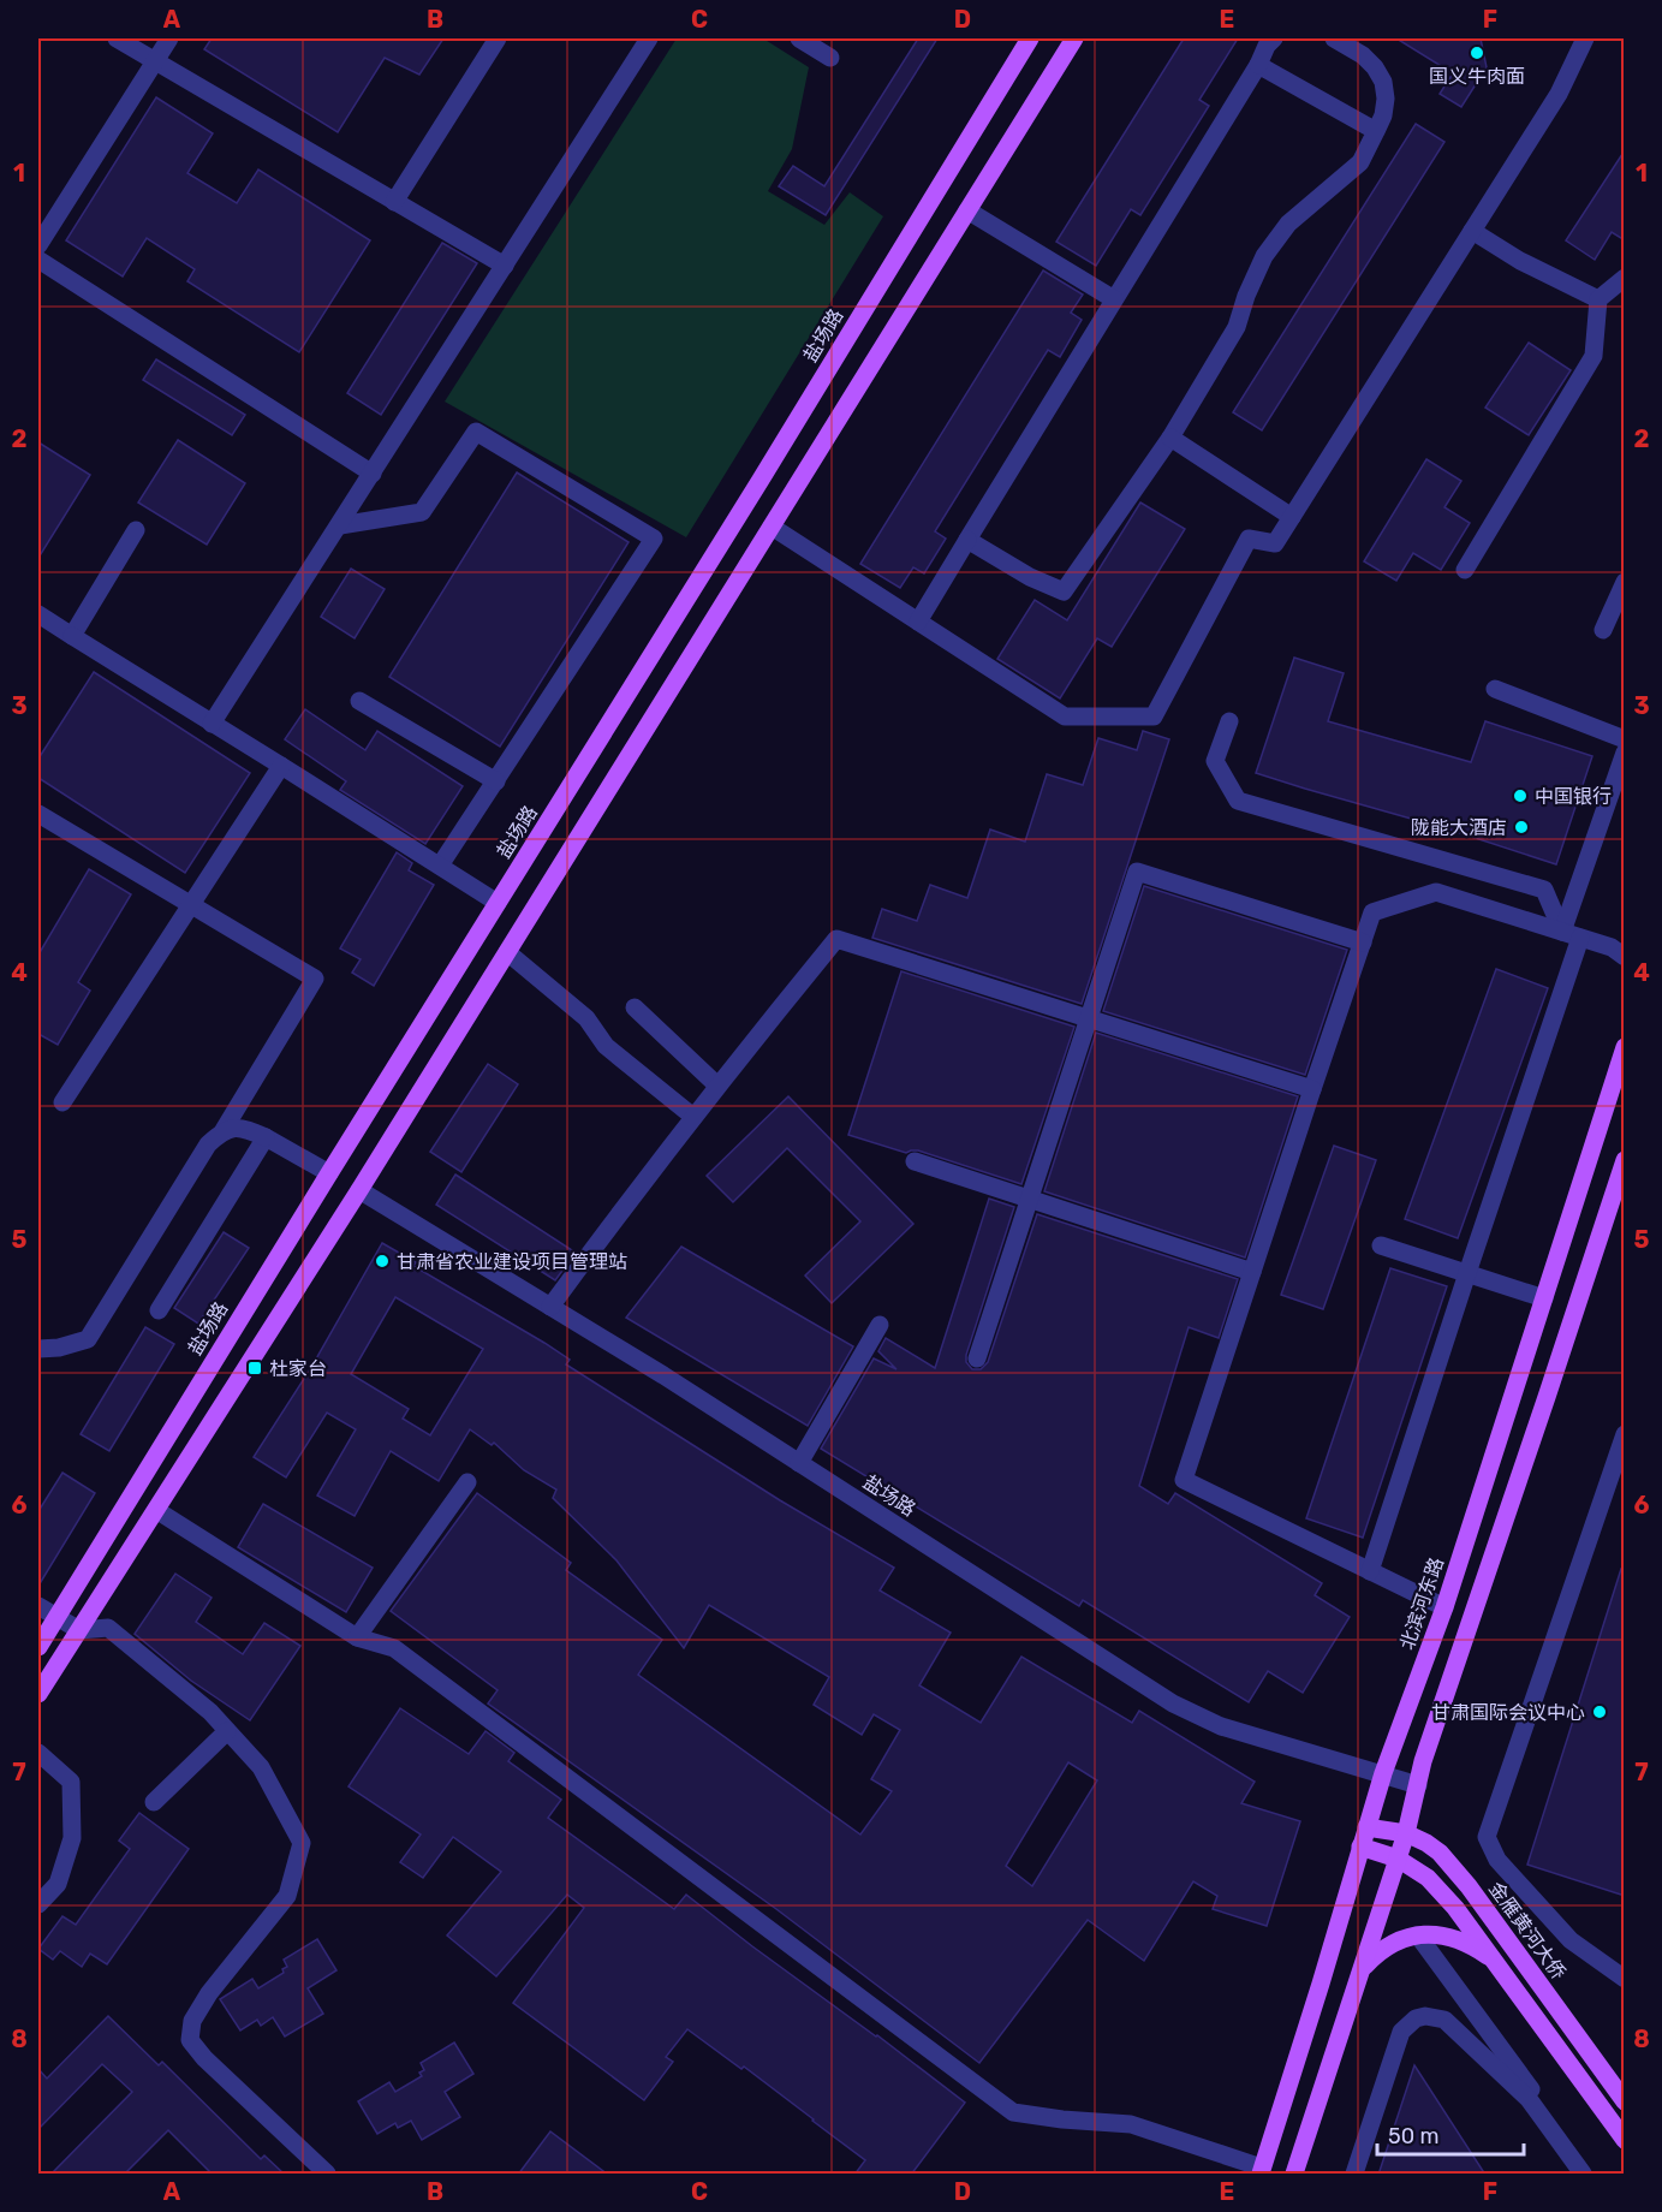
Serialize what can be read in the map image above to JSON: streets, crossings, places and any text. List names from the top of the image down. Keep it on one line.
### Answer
{"streets":{"main road":["盐场路","北滨河东路","金雁黄河大侨"]},"crossings":[["盐场路","北滨河东路"],["北滨河东路","金雁黄河大侨"]],"places":{"other":["国义牛肉面","中国银行","陇能大酒店","甘肃省农业建设项目管理站","甘肃国际会议中心"],"transit":["杜家台"]},"scale_bar":"50 m","grid":{"columns":["A","B","C","D","E","F"],"rows":["1","2","3","4","5","6","7","8"]}}
